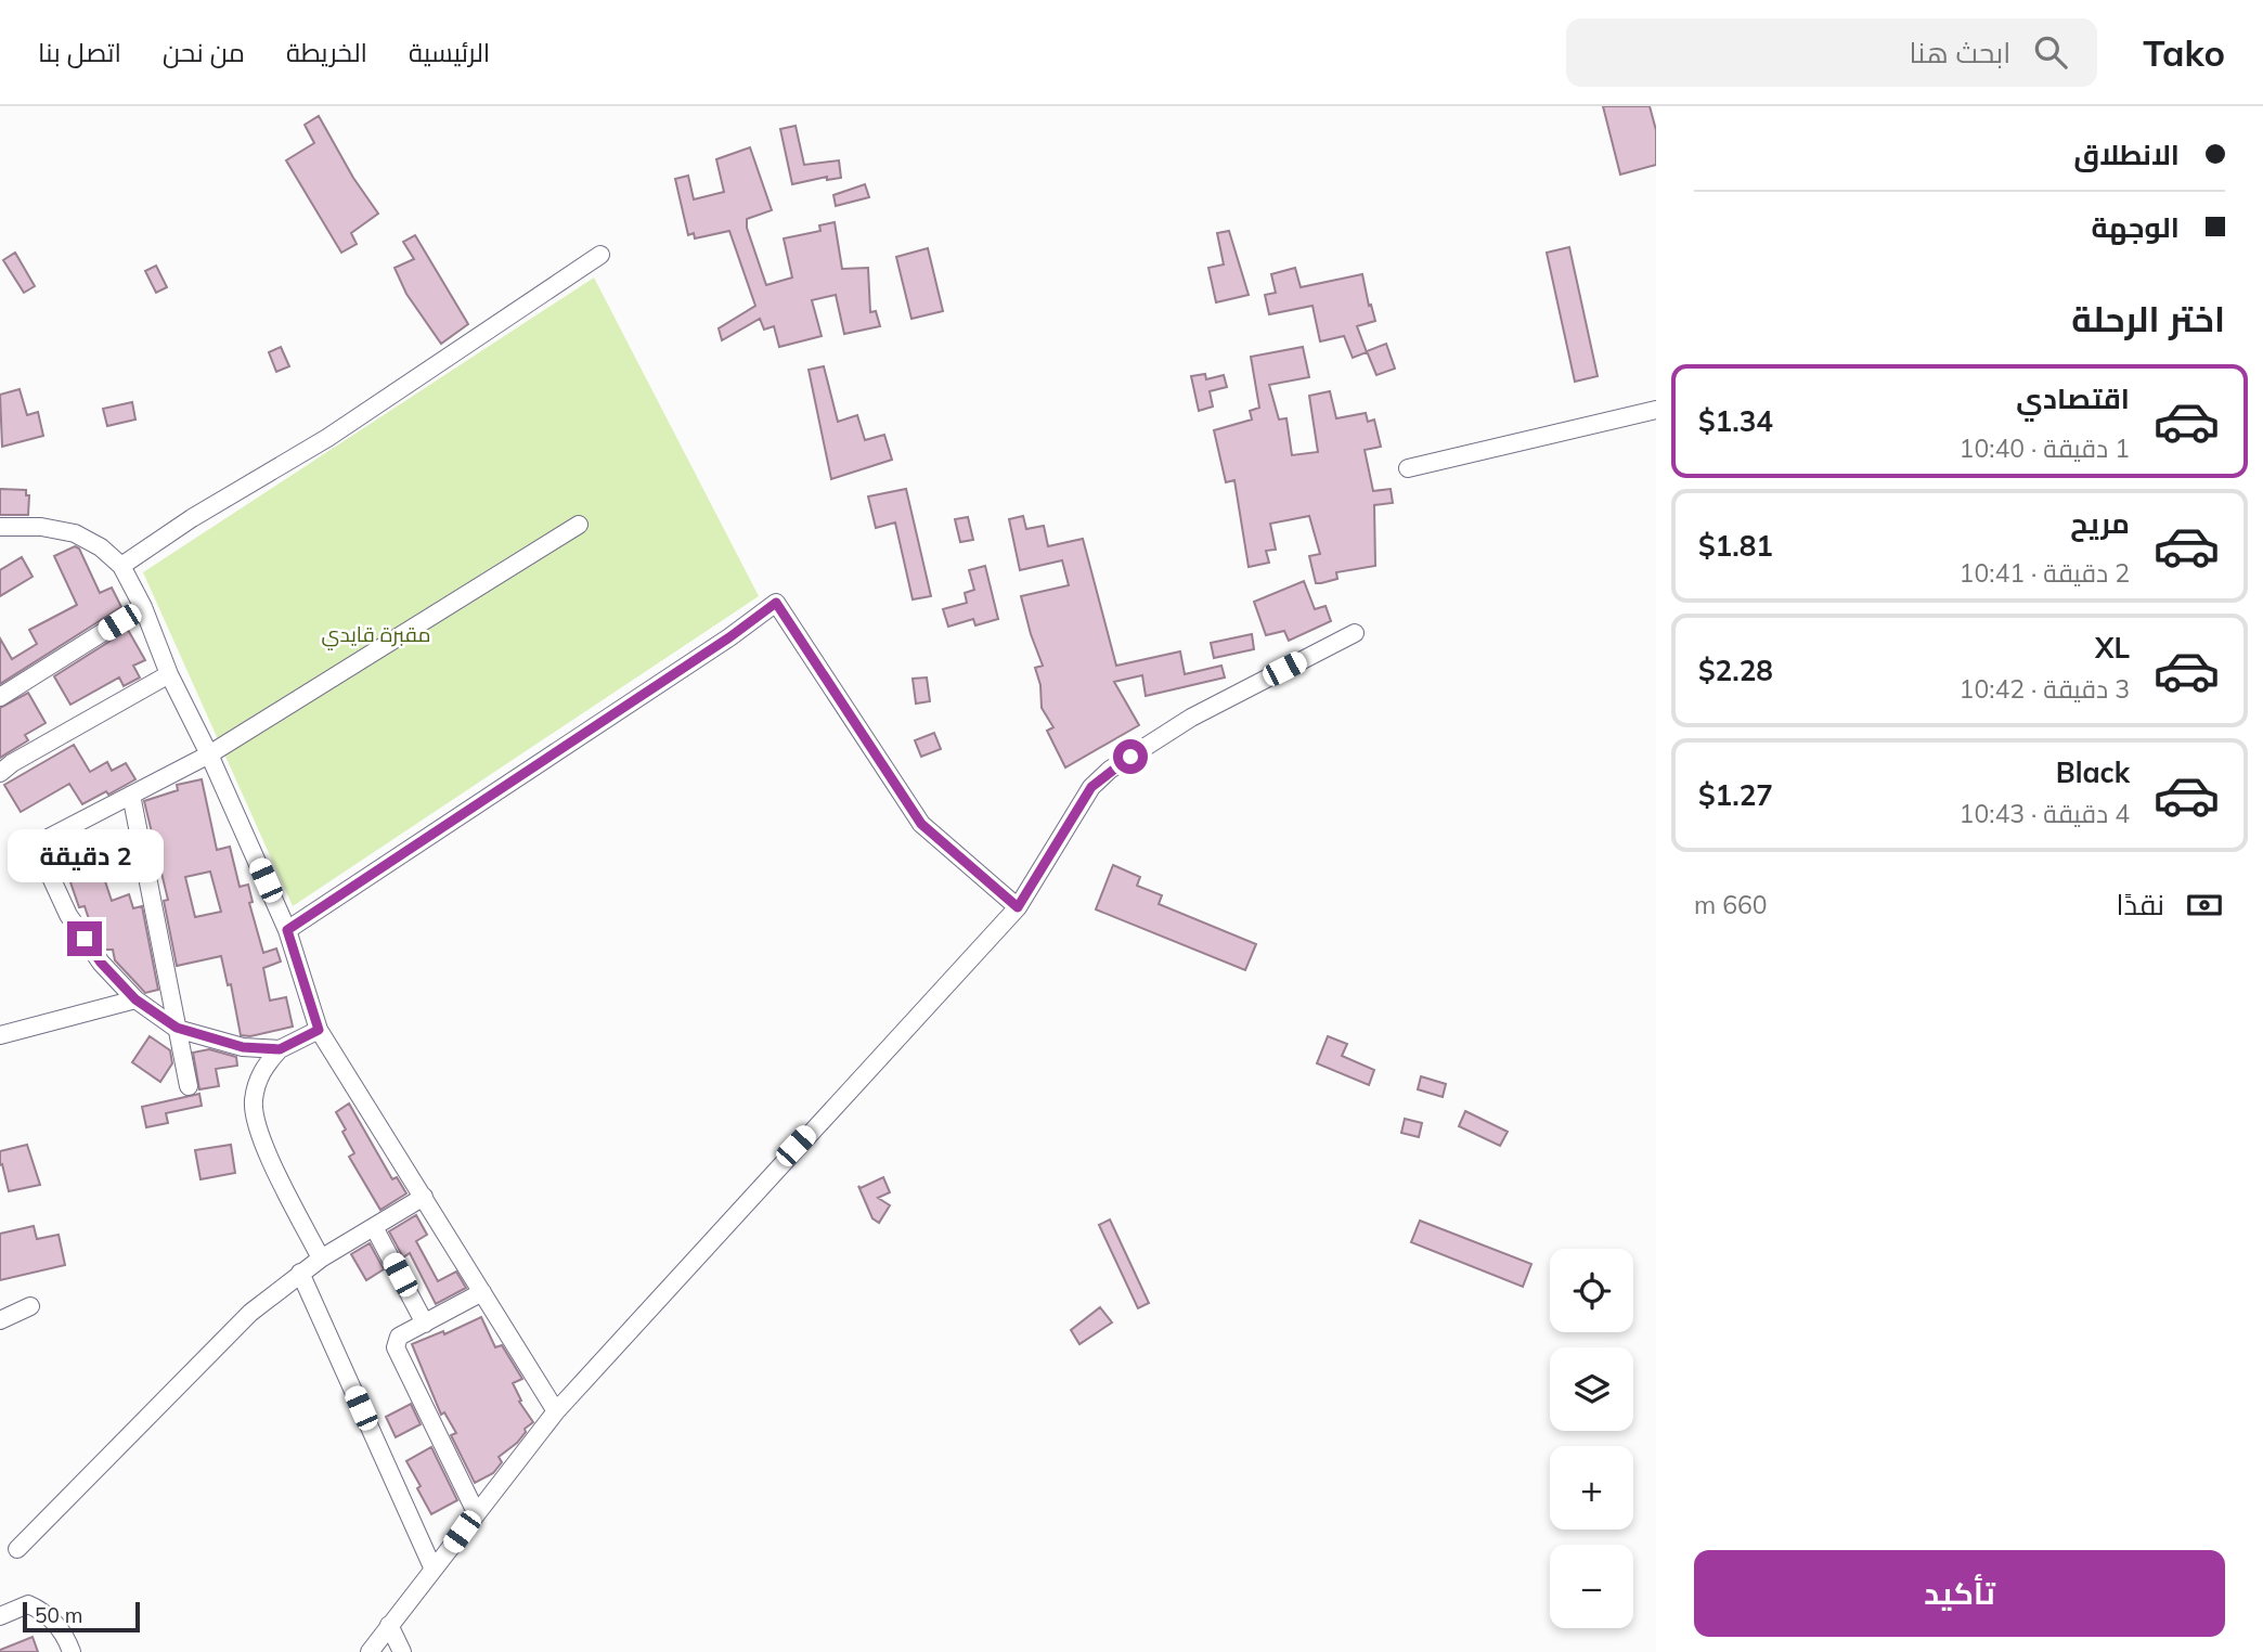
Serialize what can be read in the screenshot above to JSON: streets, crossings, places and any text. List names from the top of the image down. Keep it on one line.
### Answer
{"parks":["مقبرة قايدي"],"scale_bar":"50 m","page":{"header":"Tako","search":"ابحث هنا","nav":["الرئيسية","الخريطة","من نحن","اتصل بنا"],"banner":["الانطلاق","الوجهة"],"heading":"اختر الرحلة","list":[{"name":"اقتصادي","note":"1 دقيقة · 10:40","value":"$1.34"},{"name":"مريح","note":"2 دقيقة · 10:41","value":"$1.81"},{"name":"XL","note":"3 دقيقة · 10:42","value":"$2.28"},{"name":"Black","note":"4 دقيقة · 10:43","value":"$1.27"}],"bubble":"2 دقيقة","pay":["نقدًا","660 m"],"map_buttons":["+","−"],"buttons":"تأكيد","scale":"50 m"}}
